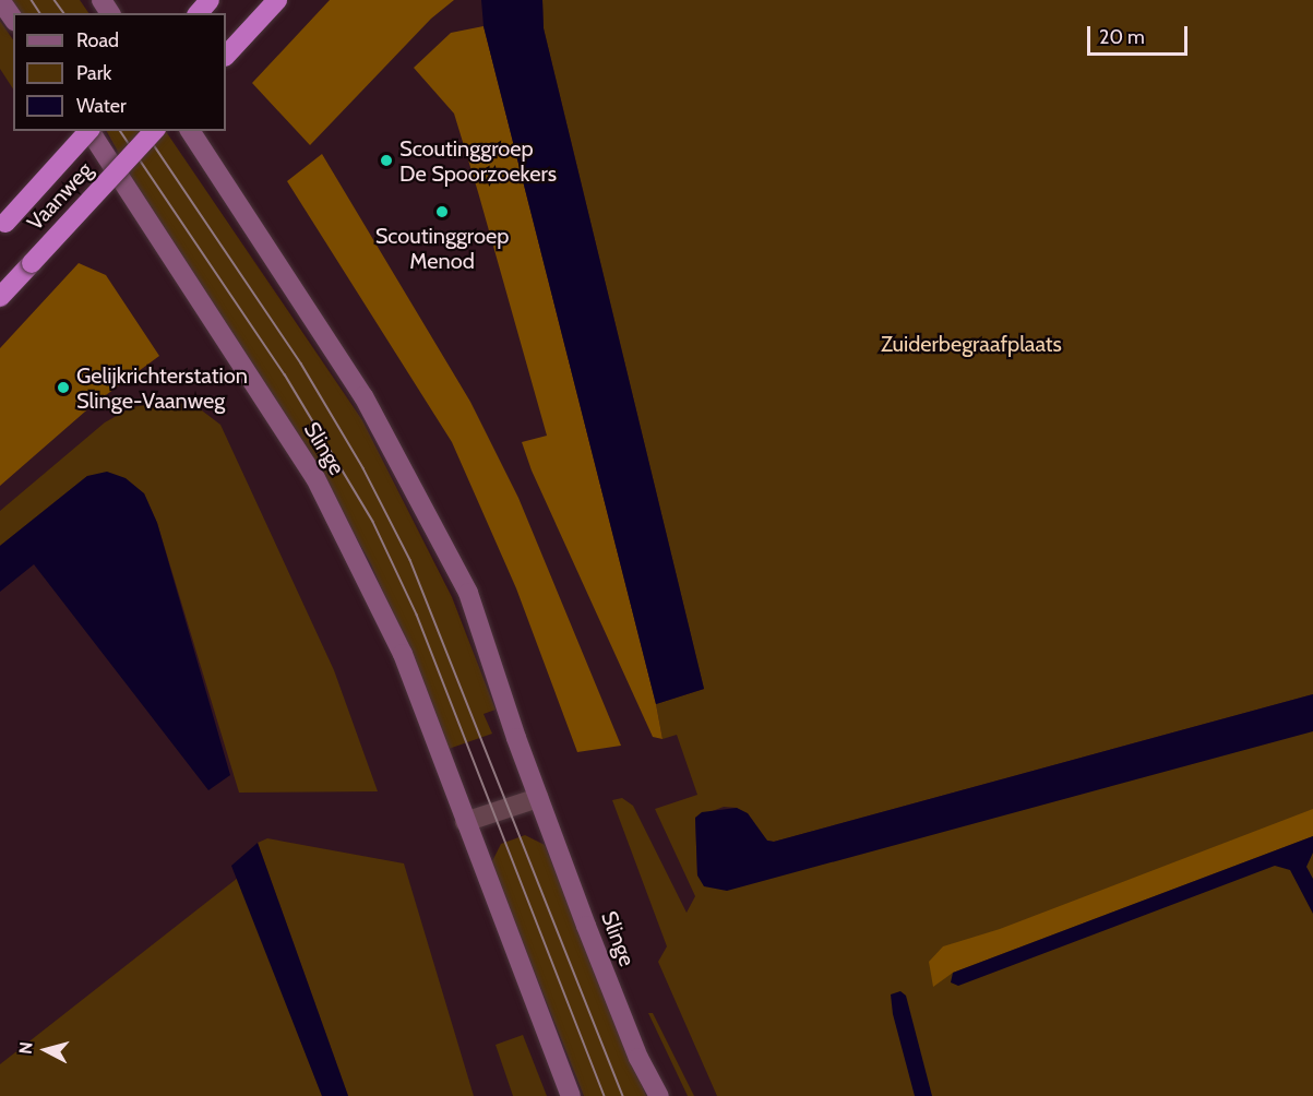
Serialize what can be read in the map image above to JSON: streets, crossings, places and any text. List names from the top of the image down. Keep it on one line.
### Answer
{"streets":{"highway":["Vaanweg"],"main road":["Slinge"]},"parks":["Zuiderbegraafplaats"],"places":["Scoutinggroep De Spoorzoekers","Scoutinggroep Menod","Gelijkrichterstation Slinge-Vaanweg"],"legend":["Road","Park","Water"],"scale_bar":"20 m","north":"left"}
